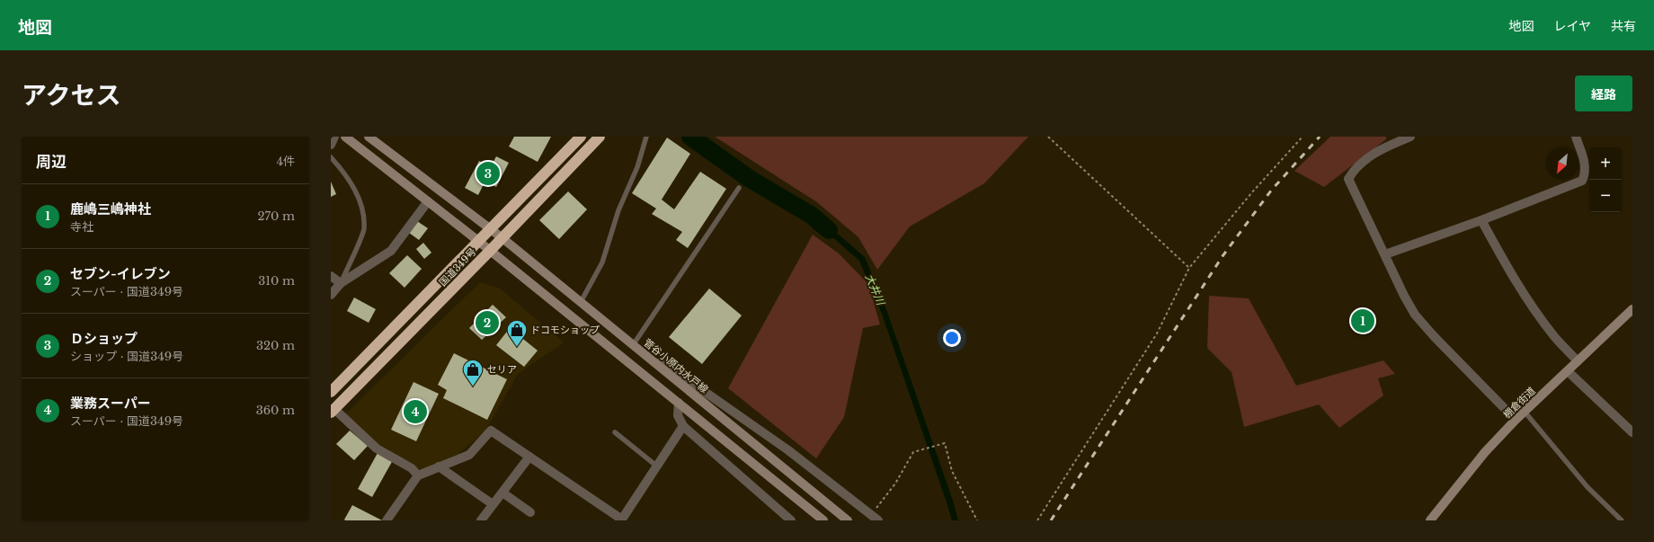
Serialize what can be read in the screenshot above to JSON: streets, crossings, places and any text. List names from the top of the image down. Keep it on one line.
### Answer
{"streets":{"highway":["国道349号"],"main road":["菅谷小原内水戸線","棚倉街道"]},"crossings":[["国道349号","菅谷小原内水戸線"]],"water":["大井川"],"places":{"shop":["ドコモショップ","セリア"]},"north":"bottom left","page":{"header":"地図","nav":["地図","レイヤ","共有"],"title":"アクセス","buttons":"経路","heading":["周辺","4件"],"map_buttons":["+","−"],"pins":["3","1","2","4"],"list":[{"mark":"1","name":"鹿嶋三嶋神社","note":"寺社","value":"270 m"},{"mark":"2","name":"セブン-イレブン","note":"スーパー · 国道349号","value":"310 m"},{"mark":"3","name":"Ｄショップ","note":"ショップ · 国道349号","value":"320 m"},{"mark":"4","name":"業務スーパー","note":"スーパー · 国道349号","value":"360 m"}]}}
